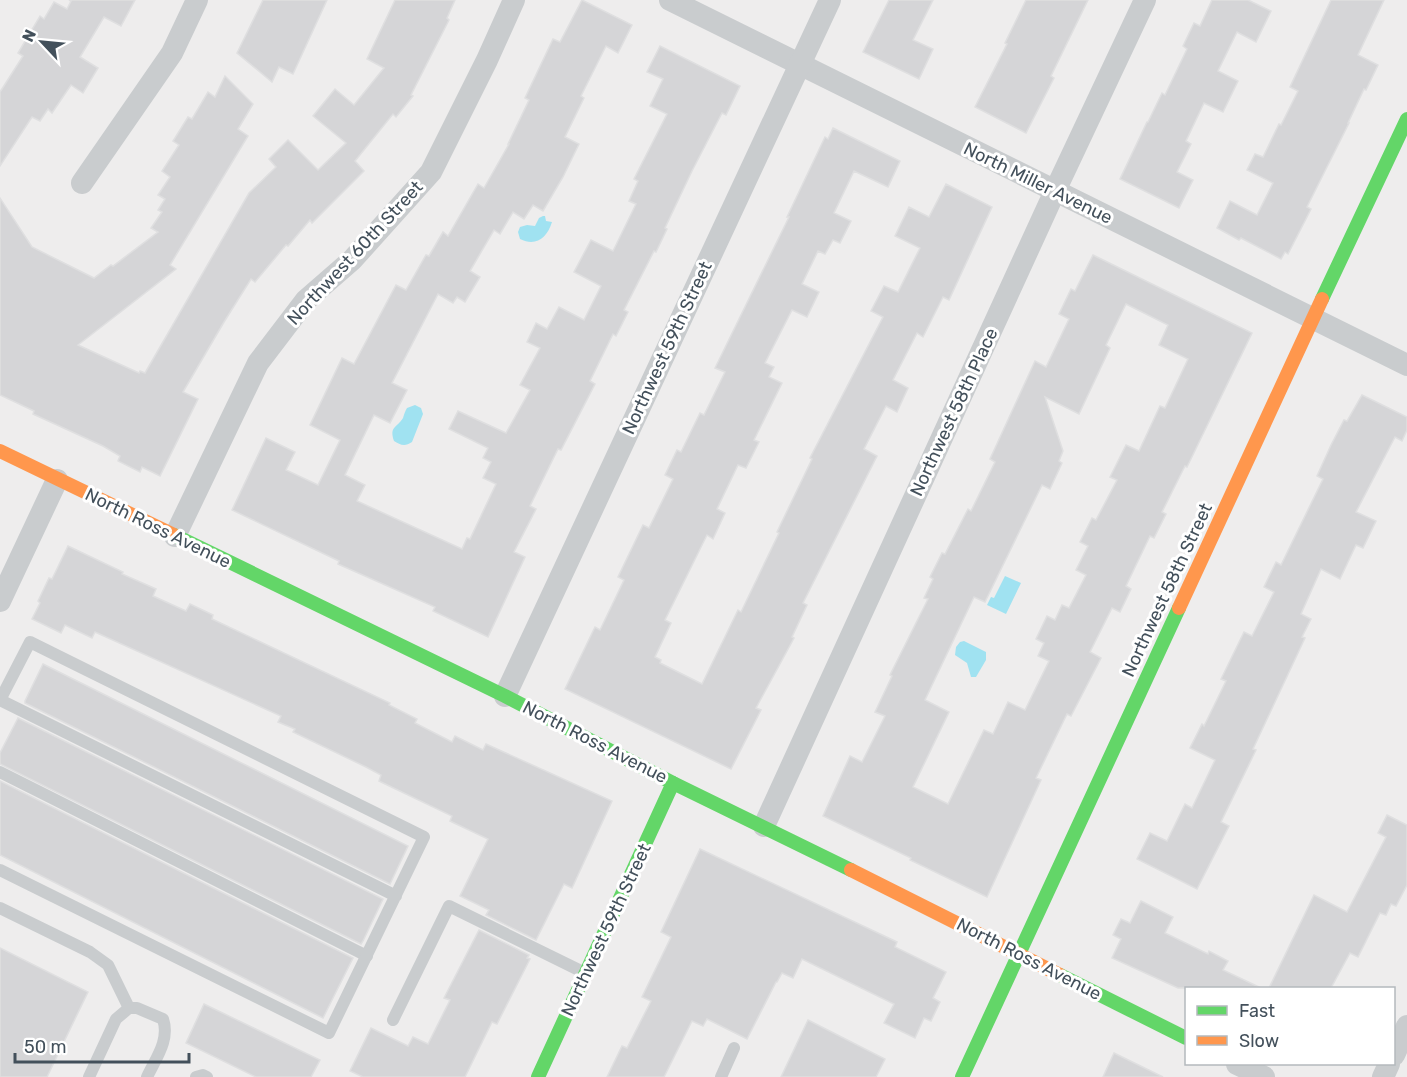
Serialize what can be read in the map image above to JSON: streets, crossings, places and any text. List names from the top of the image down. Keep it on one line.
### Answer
{"streets":{"street":["North Miller Avenue","Northwest 60th Street","Northwest 59th Street","Northwest 58th Place","North Ross Avenue","Northwest 58th Street"]},"crossings":[["North Miller Avenue","Northwest 59th Street"],["North Miller Avenue","Northwest 58th Place"],["North Miller Avenue","Northwest 58th Street"],["Northwest 60th Street","North Ross Avenue"],["Northwest 59th Street","North Ross Avenue"],["Northwest 58th Place","North Ross Avenue"],["North Ross Avenue","Northwest 58th Street"]],"legend":["Fast","Slow"],"scale_bar":"50 m","north":"top left"}
